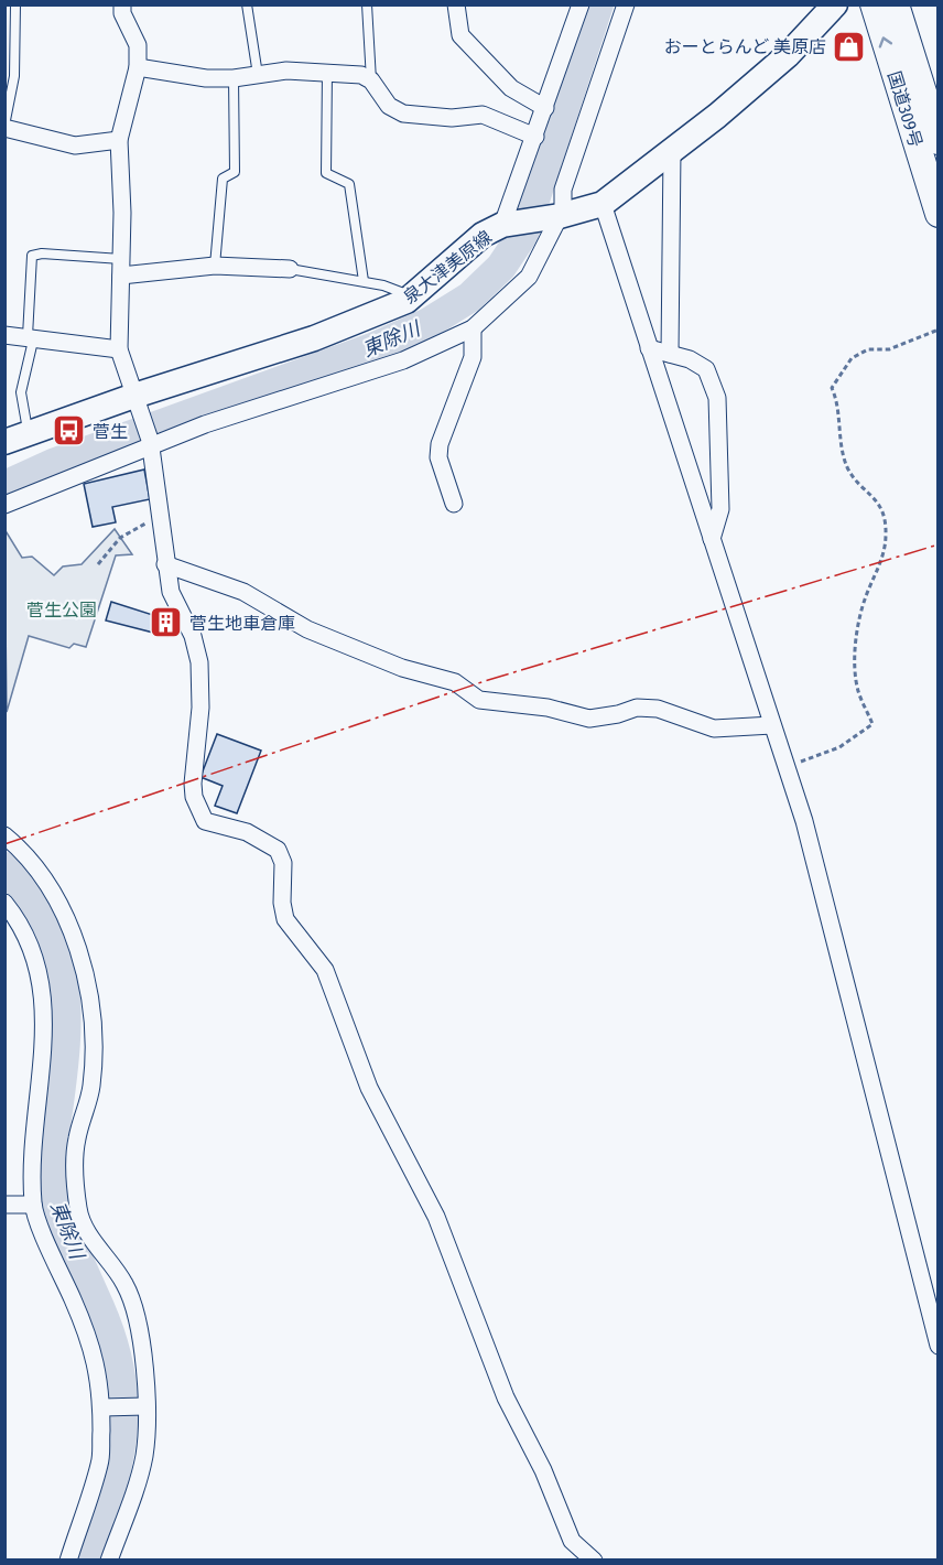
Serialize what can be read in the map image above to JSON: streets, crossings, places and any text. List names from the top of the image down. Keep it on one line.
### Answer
{"streets":{"highway":["国道309号"],"main road":["泉大津美原線"]},"water":["東除川"],"parks":["菅生公園"],"places":{"shop":["おーとらんど 美原店"],"bus stop":["菅生"],"building":["菅生地車倉庫"]}}
